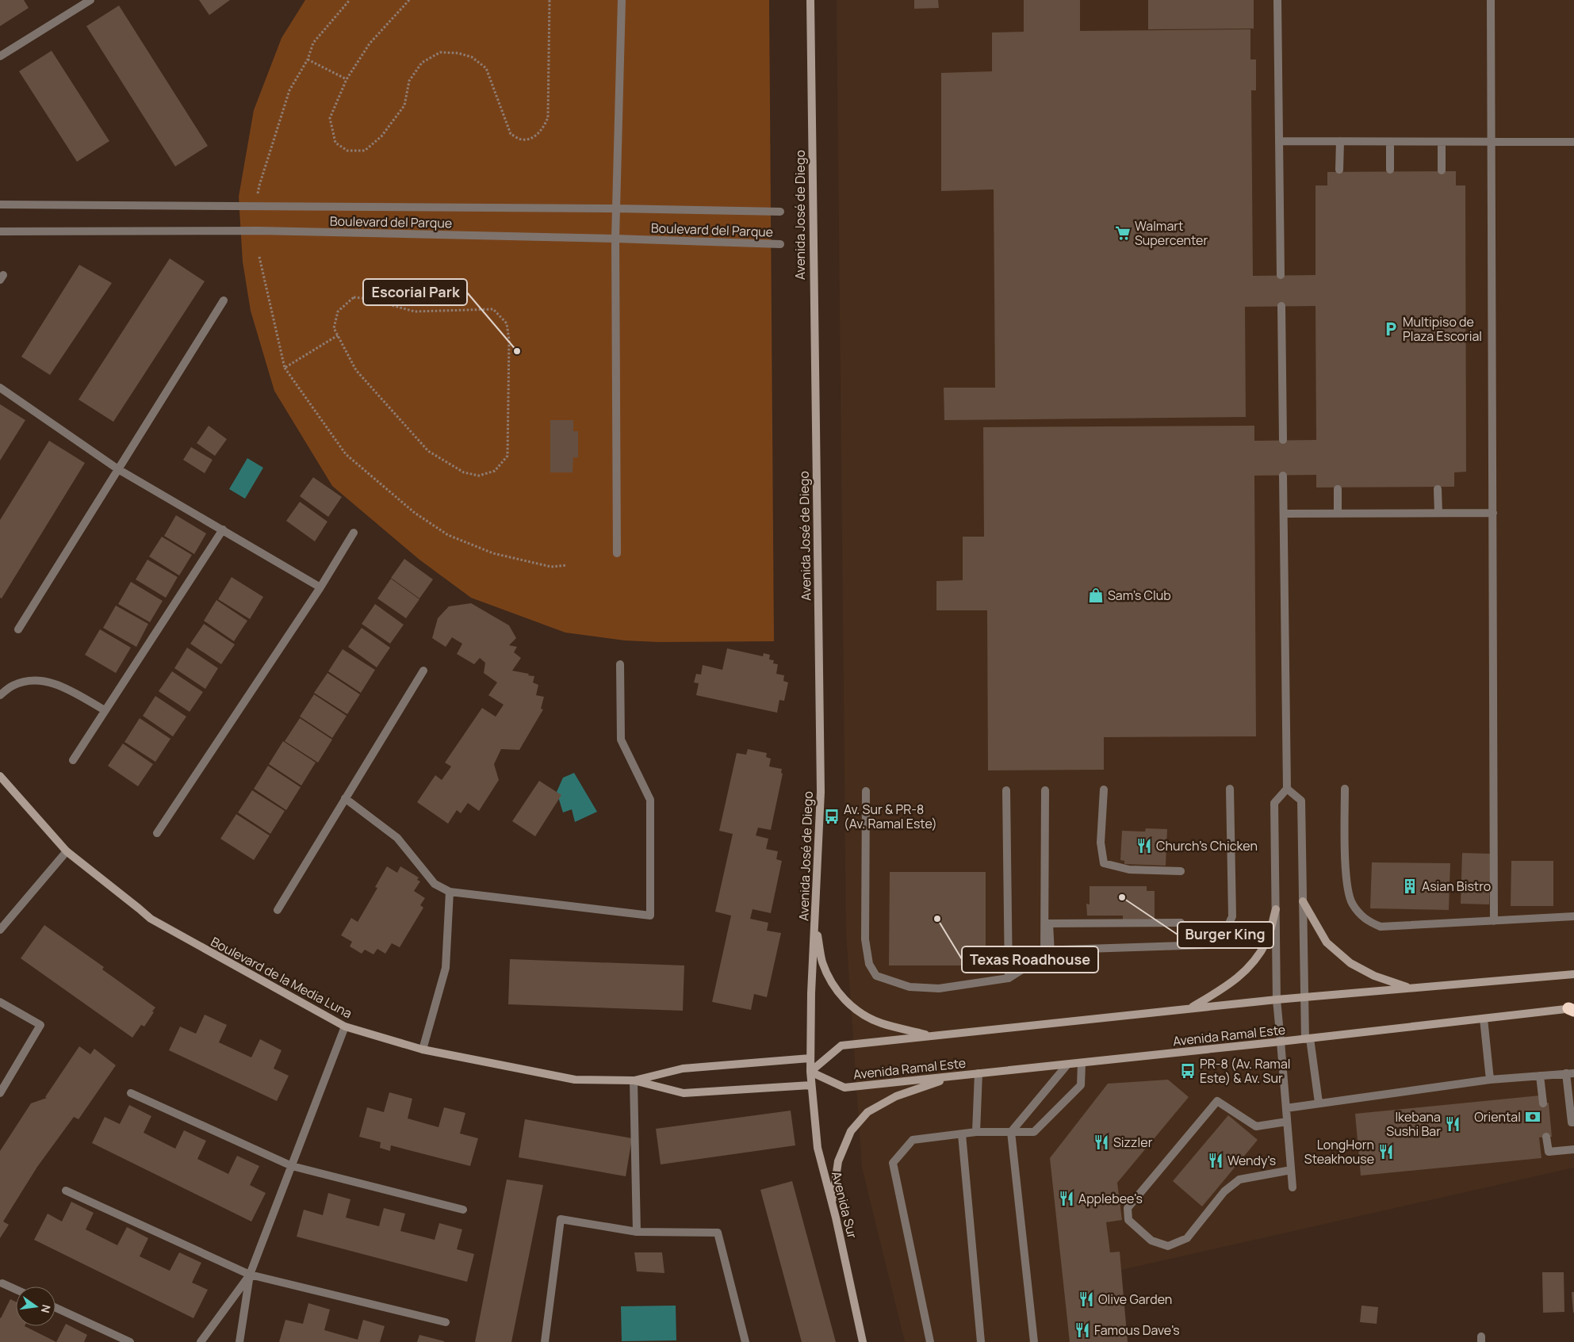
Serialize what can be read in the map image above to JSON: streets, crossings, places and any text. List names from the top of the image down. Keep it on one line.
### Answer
{"streets":{"street":["Avenida José de Diego","Boulevard del Parque","Boulevard de la Media Luna","Avenida Ramal Este","Avenida Sur"]},"crossings":[["Avenida José de Diego","Boulevard de la Media Luna"],["Avenida José de Diego","Avenida Ramal Este"],["Avenida José de Diego","Avenida Sur"],["Boulevard de la Media Luna","Avenida Sur"],["Avenida Ramal Este","Avenida Sur"]],"places":{"supermarket":["Walmart Supercenter"],"parking":["Multipiso de Plaza Escorial"],"other":["Escorial Park","Burger King","Texas Roadhouse"],"shop":["Sam's Club"],"bus stop":["Av. Sur & PR-8 (Av. Ramal Este)","PR-8 (Av. Ramal Este) & Av. Sur"],"restaurant":["Church's Chicken","Ikebana Sushi Bar","Sizzler","LongHorn Steakhouse","Wendy's","Applebee's","Olive Garden","Famous Dave's"],"building":["Asian Bistro"],"bank":["Oriental"]},"north":"right"}
